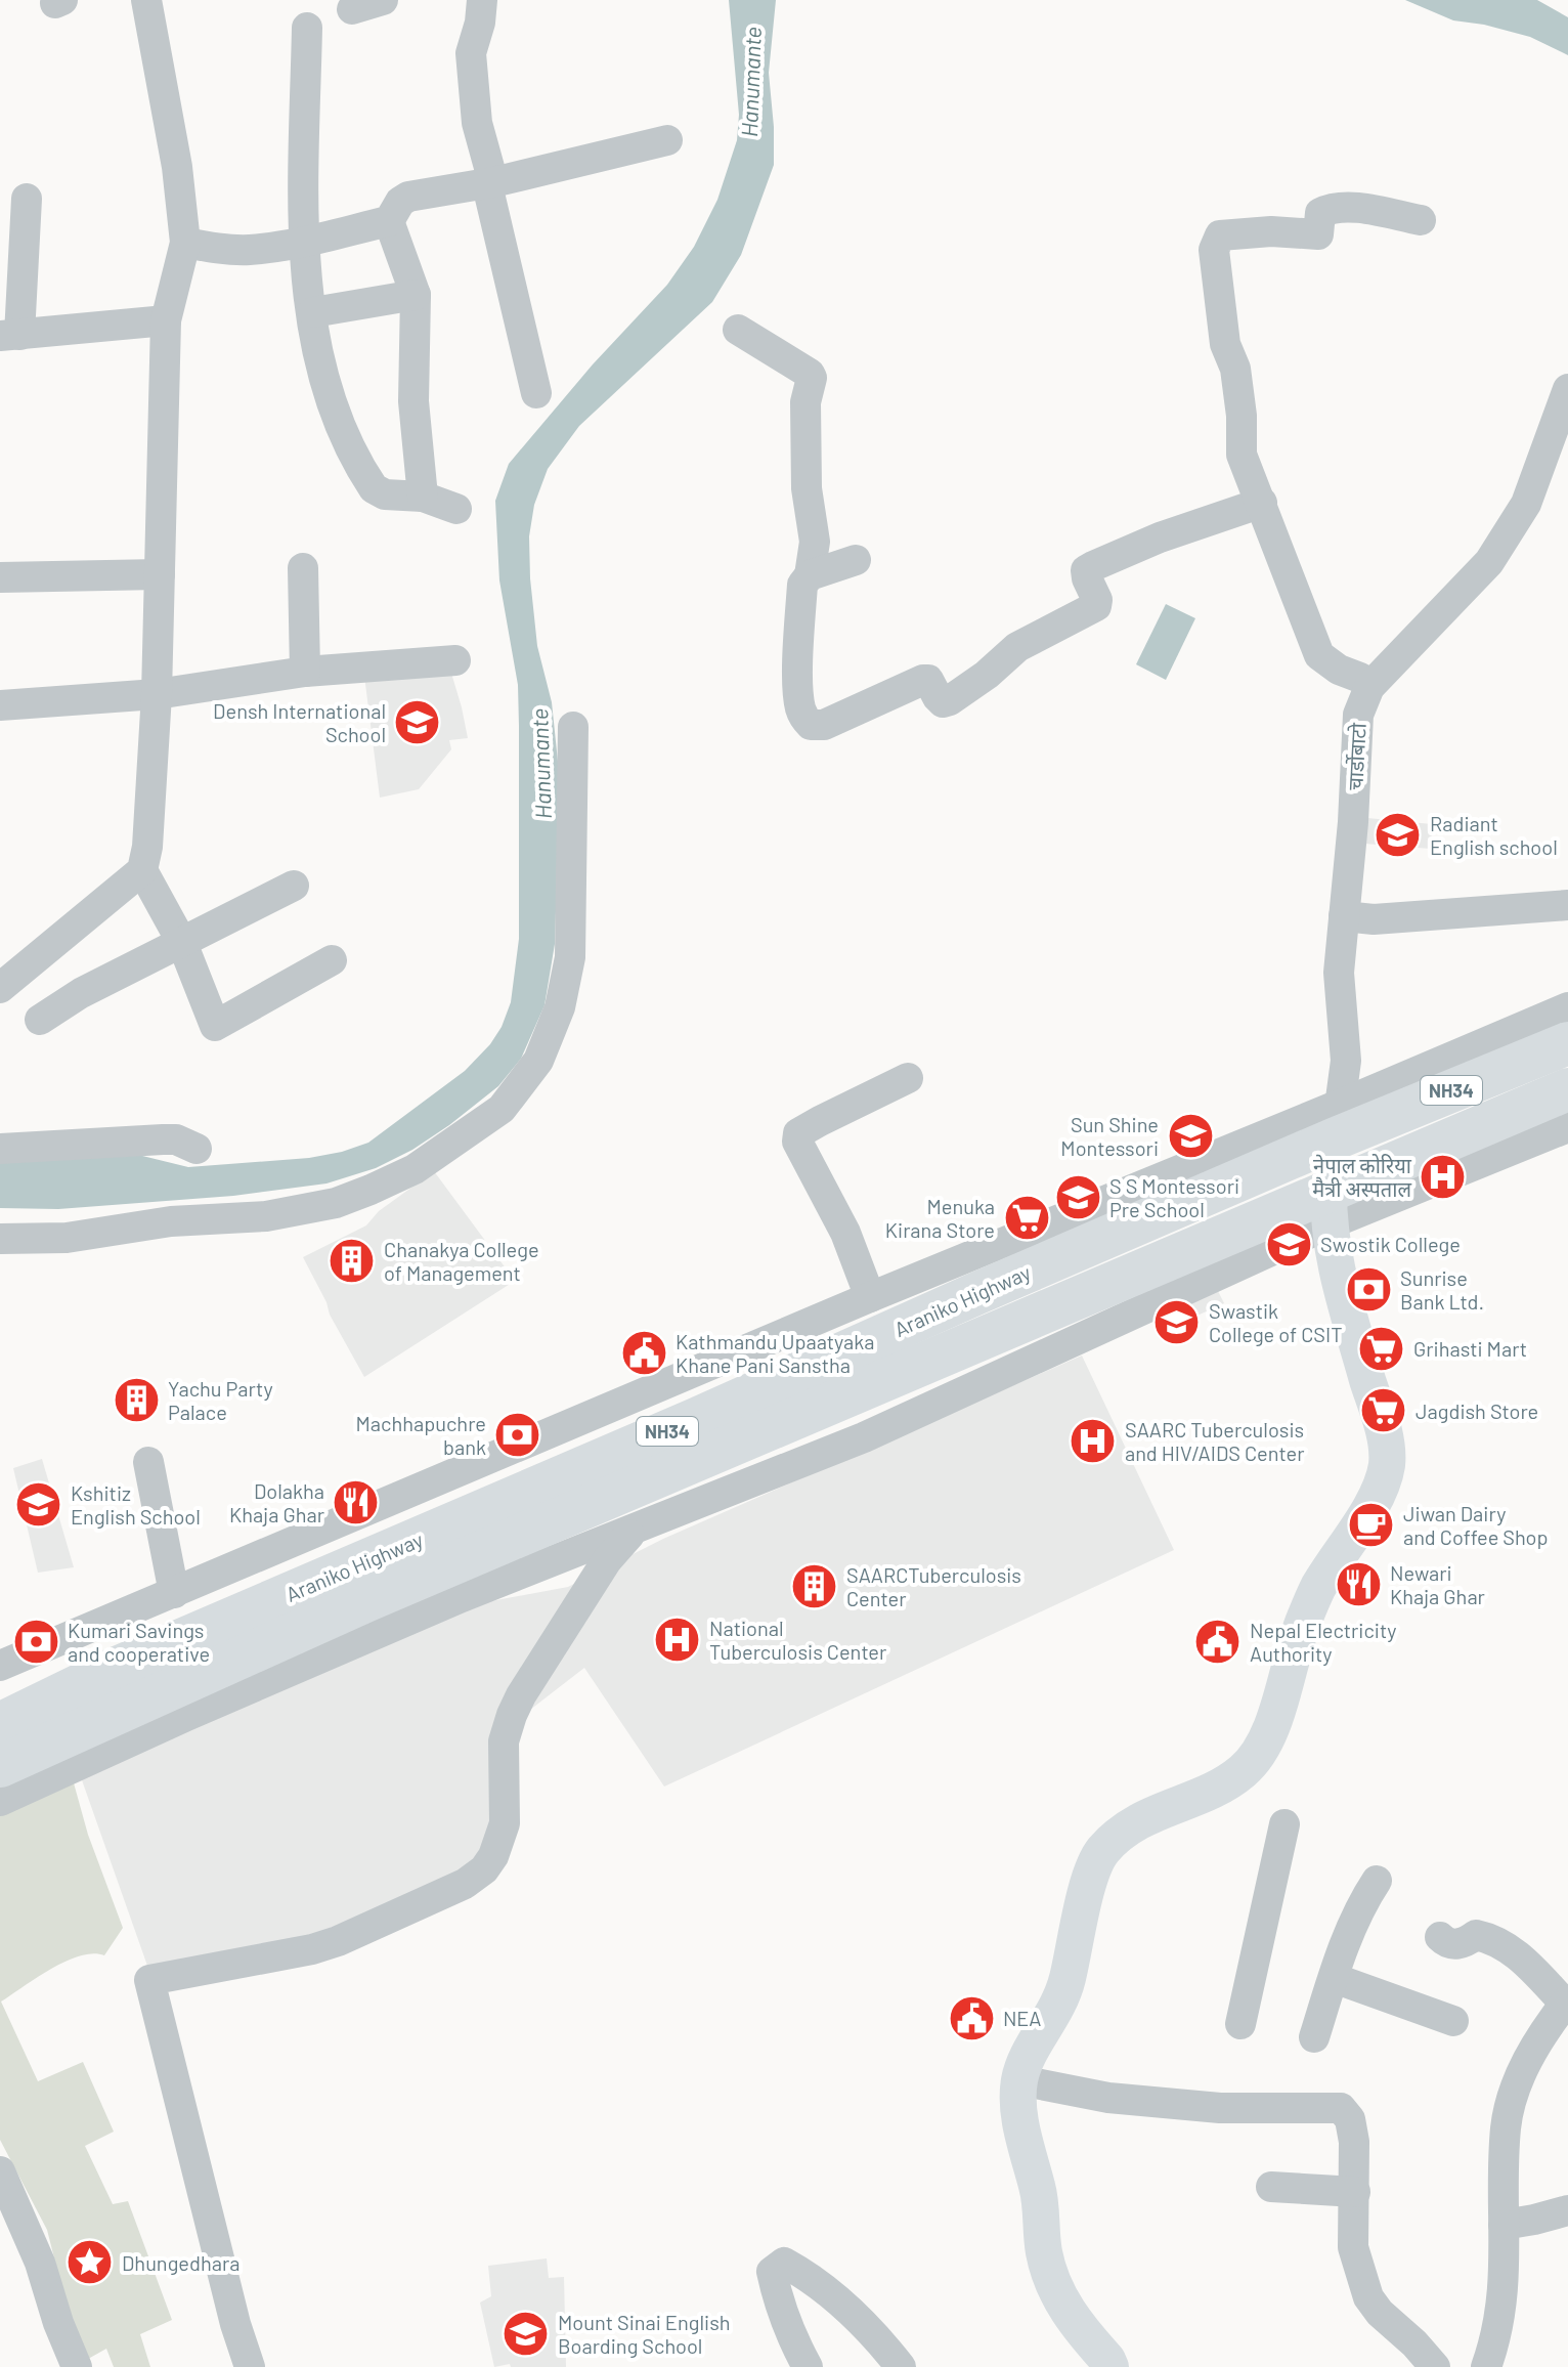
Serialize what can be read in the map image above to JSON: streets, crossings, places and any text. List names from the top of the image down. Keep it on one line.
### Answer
{"streets":{"highway":["NH34","Araniko Highway"],"street":["चार्डोबाटो"]},"crossings":[["चार्डोबाटो","Araniko Highway"]],"water":["Hanumante"],"places":{"school or university":["Densh International School","Radiant English school","Sun Shine Montessori","S S Montessori Pre School","Swostik College","Swastik College of CSIT","Kshitiz English School","Mount Sinai English Boarding School"],"hospital":["नेपाल कोरिया मैत्री अस्पताल","SAARC Tuberculosis and HIV/AIDS Center","National Tuberculosis Center"],"supermarket":["Menuka Kirana Store","Grihasti Mart","Jagdish Store"],"building":["Chanakya College of Management","Yachu Party Palace","SAARCTuberculosis Center"],"bank":["Sunrise Bank Ltd.","Machhapuchre bank","Kumari Savings and cooperative"],"public building":["Kathmandu Upaatyaka Khane Pani Sanstha","Nepal Electricity Authority","NEA"],"restaurant":["Dolakha Khaja Ghar","Newari Khaja Ghar"],"cafe":["Jiwan Dairy and Coffee Shop"],"place":["Dhungedhara"]}}
